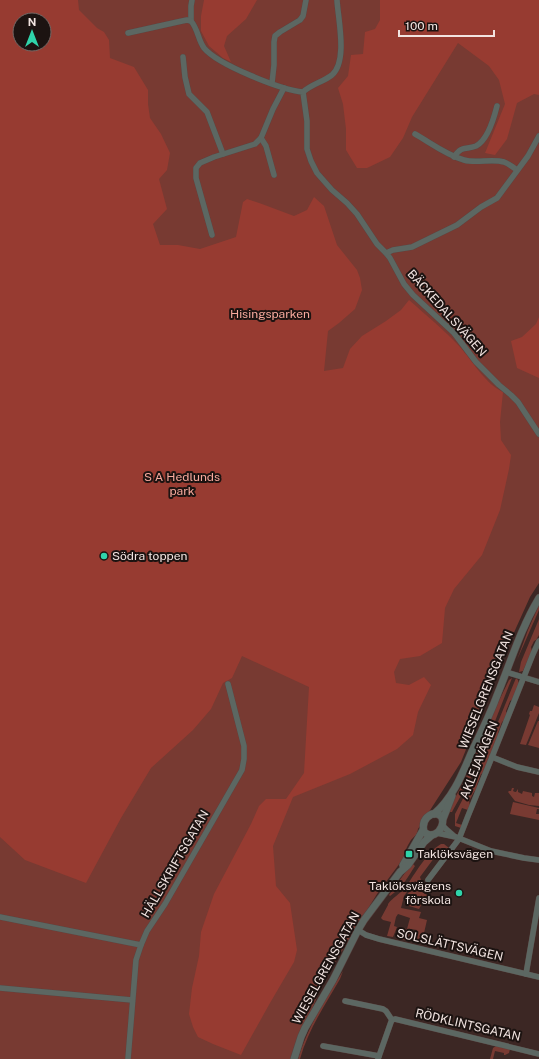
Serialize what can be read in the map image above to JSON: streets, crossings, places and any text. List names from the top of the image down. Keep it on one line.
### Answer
{"streets":{"street":["BÄCKEDALSVÄGEN","WIESELGRENSGATAN","AKLEJAVÄGEN","HÄLLSKRIFTSGATAN","SOLSLÄTTSVÄGEN","RÖDKLINTSGATAN"]},"crossings":[["WIESELGRENSGATAN","SOLSLÄTTSVÄGEN"]],"parks":["Hisingsparken","S A Hedlunds park"],"places":{"other":["Södra toppen","Taklöksvägens förskola"],"transit":["Taklöksvägen"]},"scale_bar":"100 m","north":"top"}
